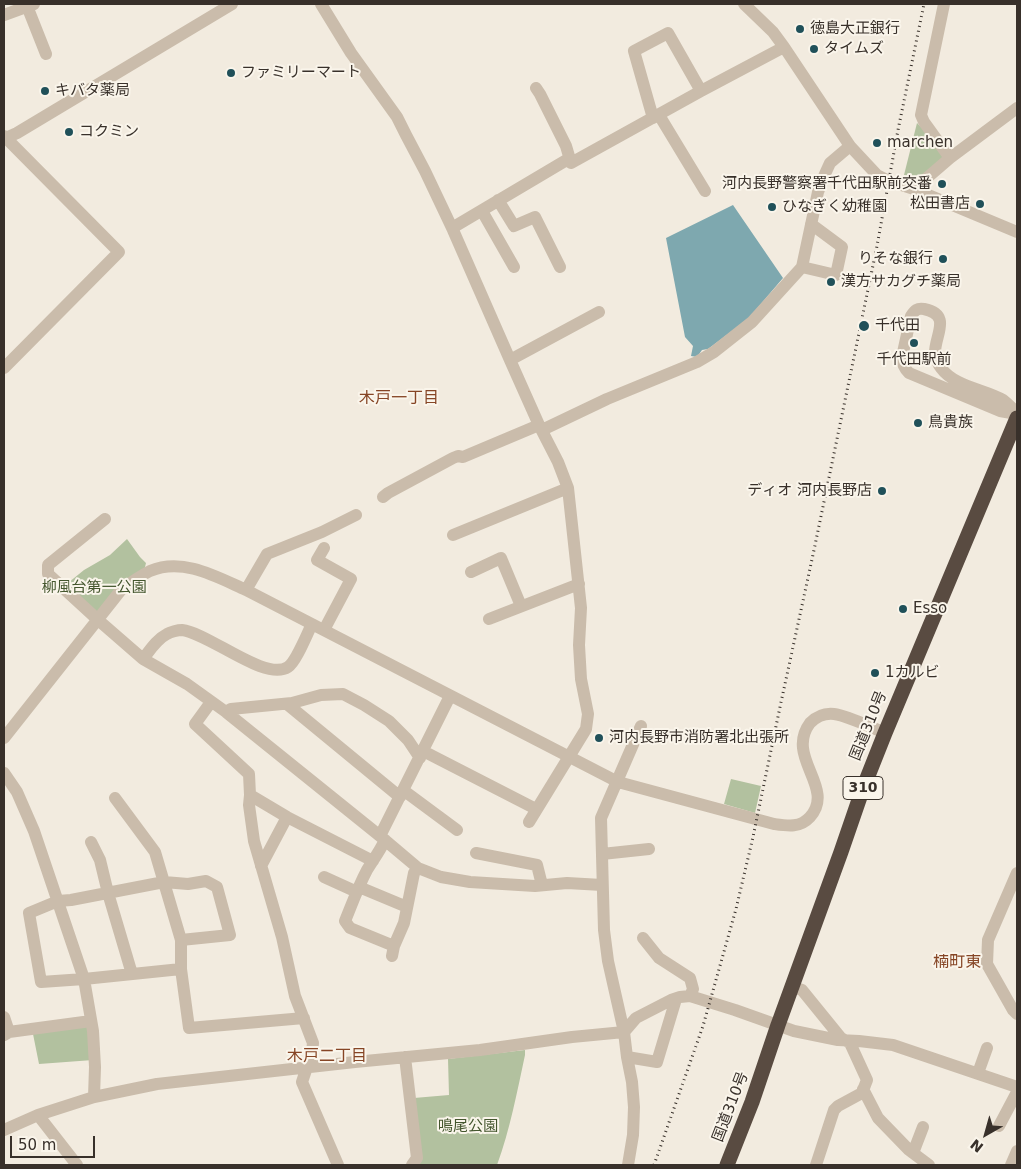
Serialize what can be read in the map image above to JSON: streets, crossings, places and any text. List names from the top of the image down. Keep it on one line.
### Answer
{"streets":{"highway":["国道310号","310"]},"districts":["木戸一丁目","楠町東","木戸二丁目"],"parks":["柳風台第一公園","鳴尾公園"],"places":["徳島大正銀行","タイムズ","ファミリーマート","キバタ薬局","コクミン","marchen","河内長野警察署千代田駅前交番","松田書店","ひなぎく幼稚園","りそな銀行","漢方サカグチ薬局","千代田","千代田駅前","鳥貴族","ディオ 河内長野店","Esso","1カルビ","河内長野市消防署北出張所"],"scale_bar":"50 m","north":"bottom left"}
